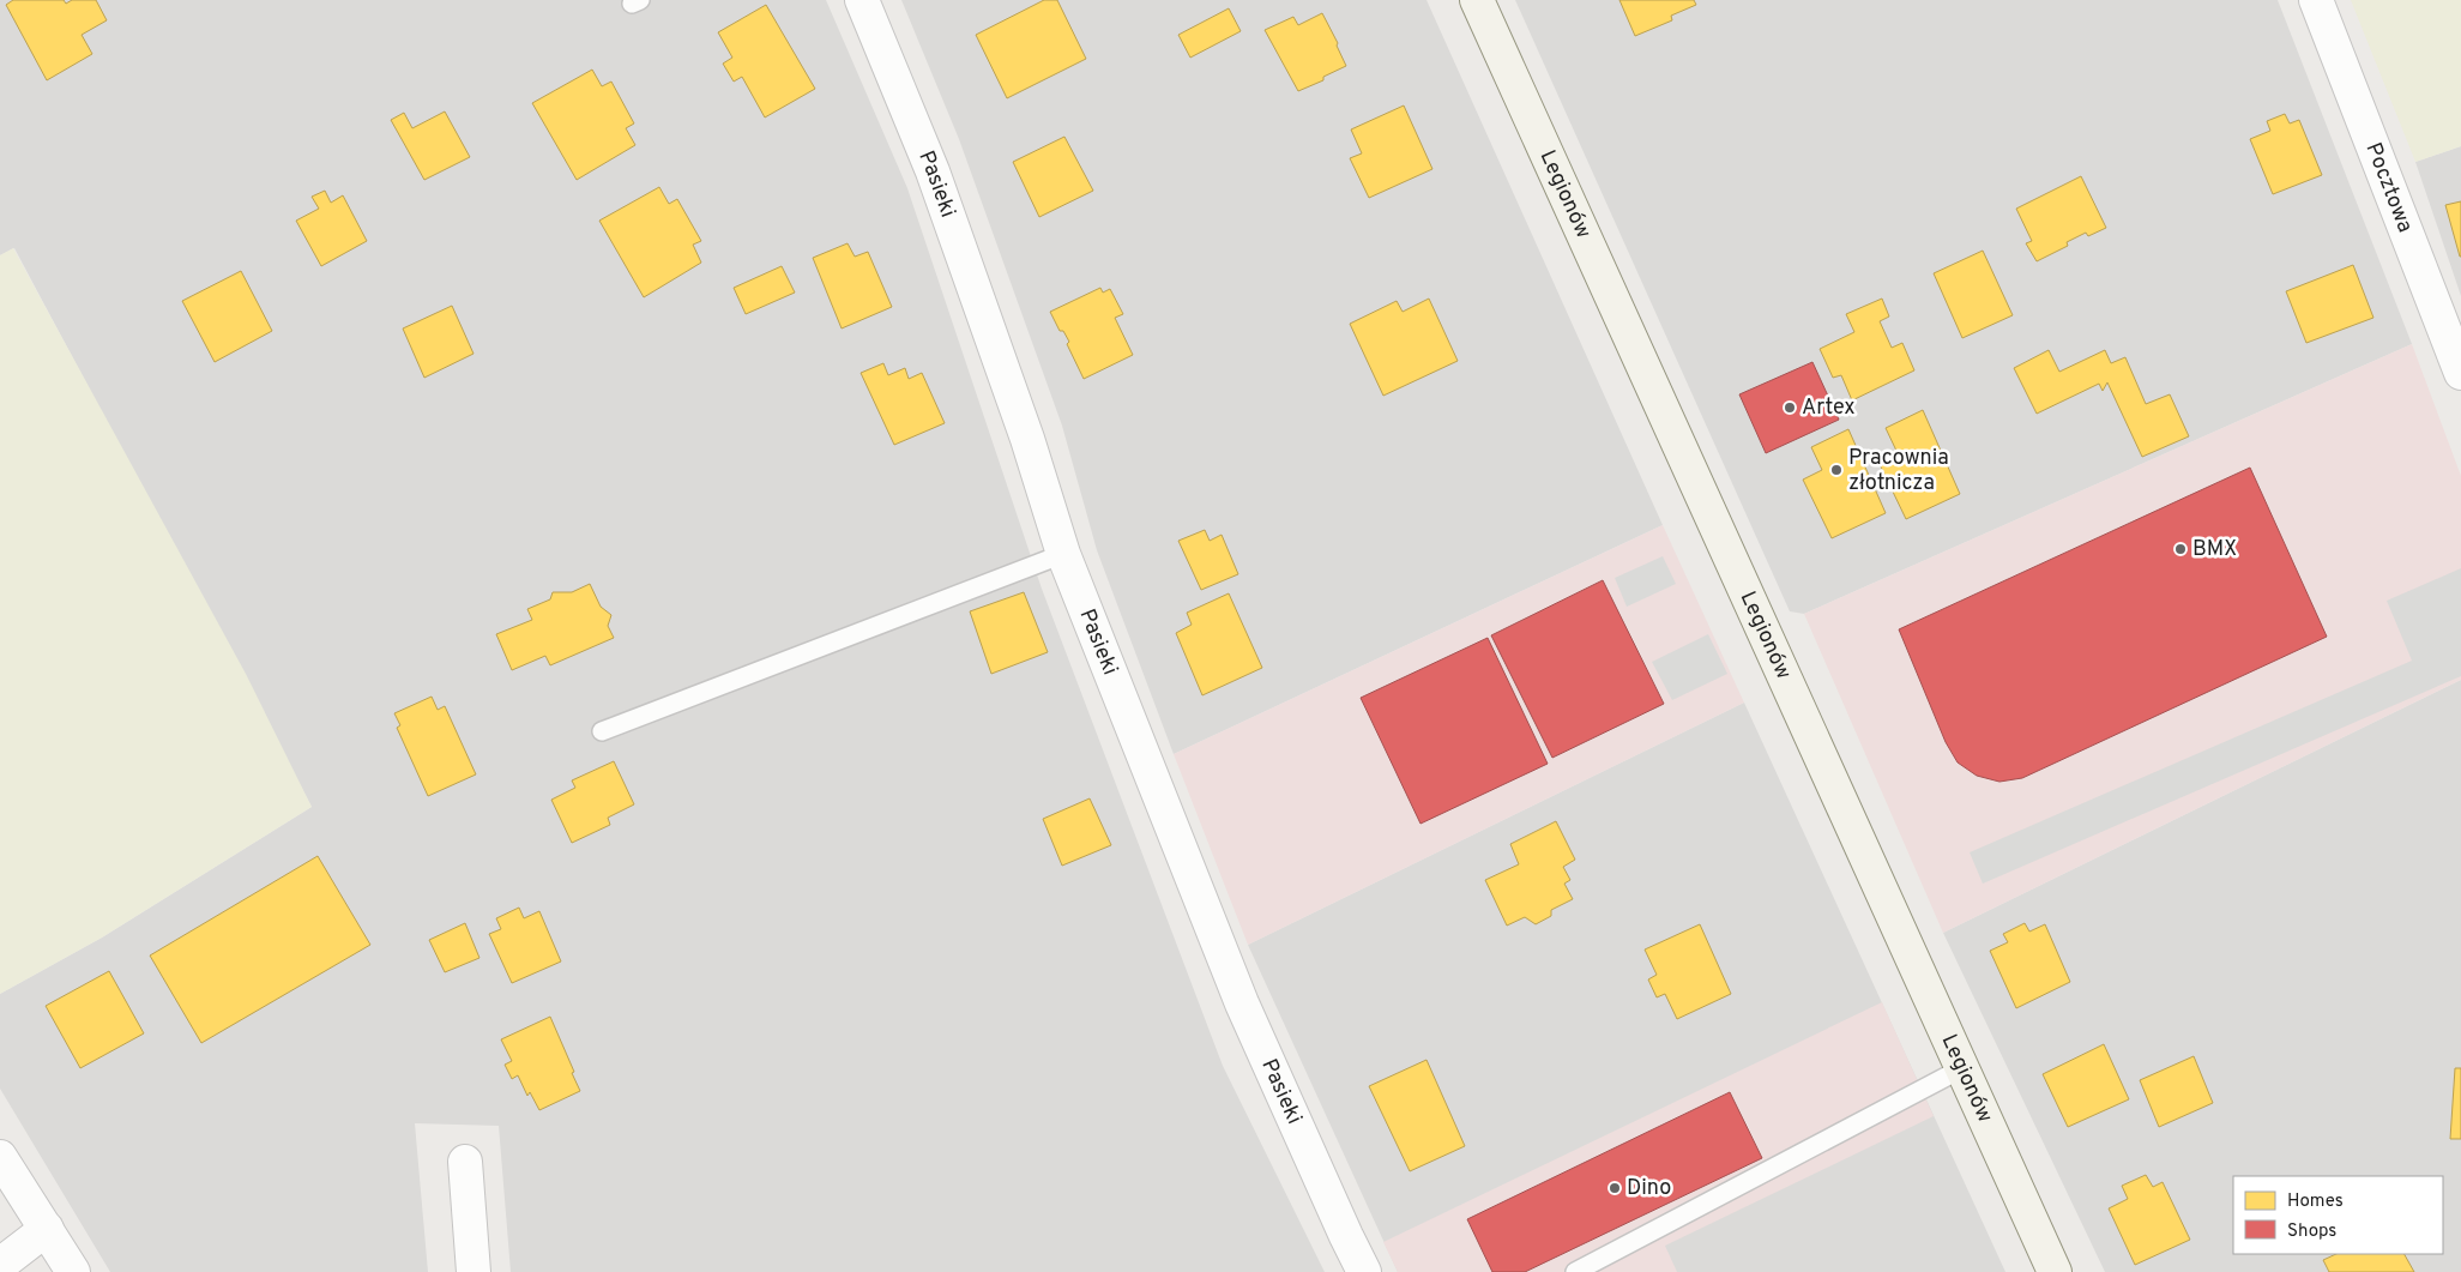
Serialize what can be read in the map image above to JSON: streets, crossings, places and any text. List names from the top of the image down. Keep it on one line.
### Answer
{"streets":{"street":["Pasieki","Pocztowa","Legionów"]},"places":["Artex","Pracownia złotnicza","BMX","Dino"],"legend":["Homes","Shops"]}
